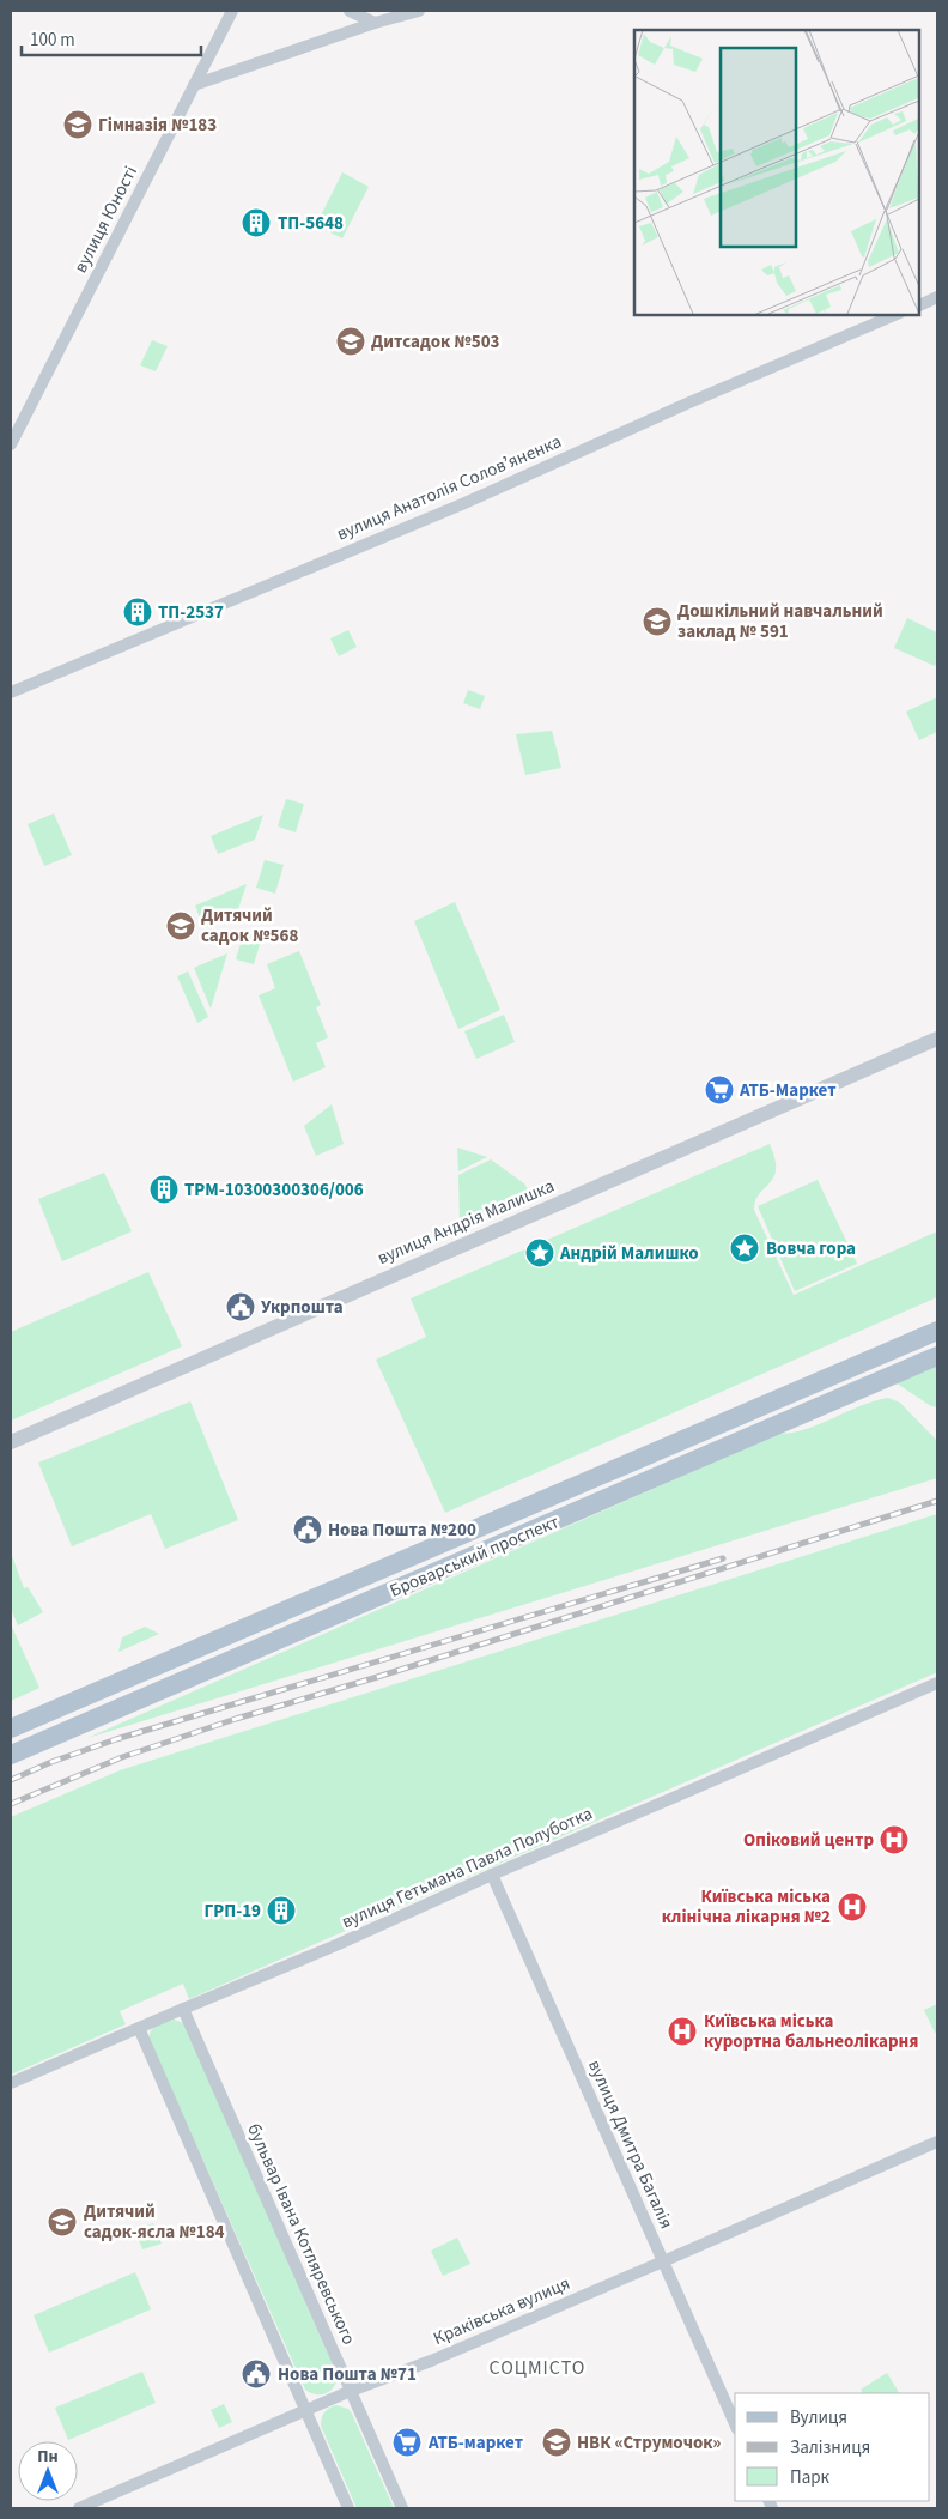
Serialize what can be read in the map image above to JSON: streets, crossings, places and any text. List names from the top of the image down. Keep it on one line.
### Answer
{"streets":{"main road":["Броварський проспект"],"street":["вулиця Юності","вулиця Анатолія Соловʼяненка","вулиця Андрія Малишка","вулиця Гетьмана Павла Полуботка","вулиця Дмитра Багалія","бульвар Івана Котляревського","Краківська вулиця"]},"crossings":[["вулиця Гетьмана Павла Полуботка","вулиця Дмитра Багалія"],["вулиця Гетьмана Павла Полуботка","бульвар Івана Котляревського"],["вулиця Дмитра Багалія","Краківська вулиця"],["бульвар Івана Котляревського","Краківська вулиця"]],"districts":["СОЦМІСТО"],"places":{"school or university":["Гімназія №183","Дитсадок №503","Дошкільний навчальний заклад № 591","Дитячий садок №568","Дитячий садок-ясла №184","НВК «Струмочок»"],"building":["ТП-5648","ТП-2537","ТРМ-10300300306/006","ГРП-19"],"supermarket":["АТБ-Маркет","АТБ-маркет"],"place":["Вовча гора","Андрій Малишко"],"public building":["Укрпошта","Нова Пошта №200","Нова Пошта №71"],"hospital":["Опіковий центр","Київська міська клінічна лікарня №2","Київська міська курортна бальнеолікарня"]},"legend":["Вулиця","Залізниця","Парк"],"scale_bar":"100 m","north":"top"}
